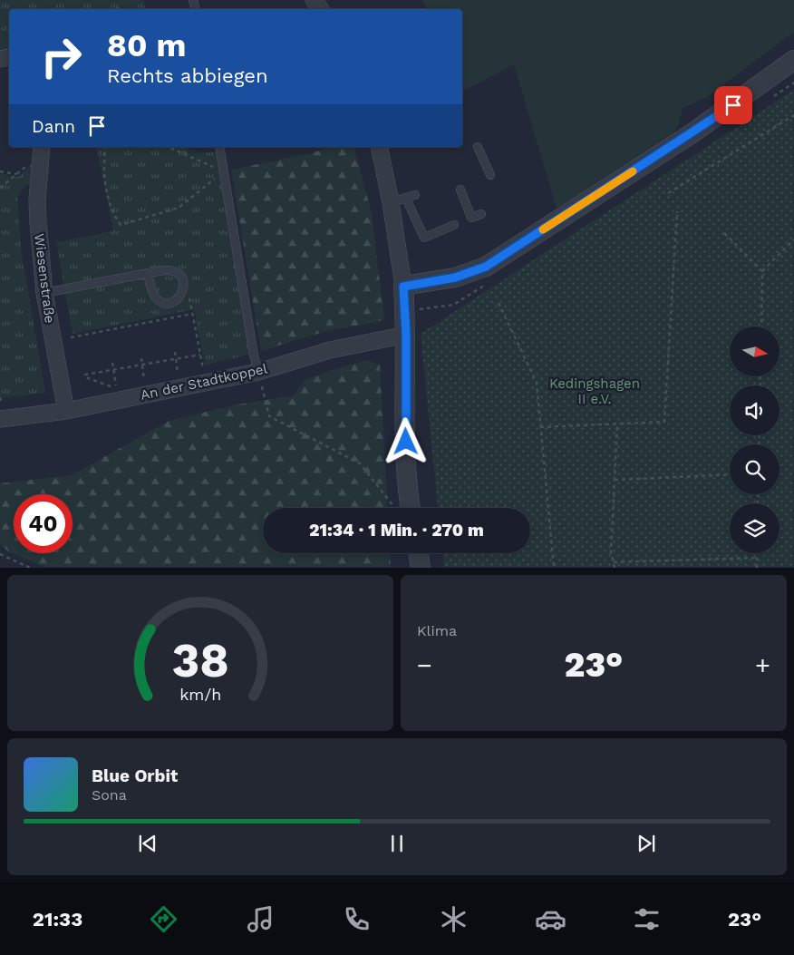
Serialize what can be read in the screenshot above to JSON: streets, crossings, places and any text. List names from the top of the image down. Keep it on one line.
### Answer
{"streets":{"street":["Wiesenstraße","An der Stadtkoppel"]},"crossings":[["Wiesenstraße","An der Stadtkoppel"]],"parks":["Kedingshagen II e.V."],"north":"right","page":{"turn":["80 m","Rechts abbiegen"],"then":"Dann","limit":"40","trip":"21:34 · 1 Min. · 270 m","tile":"Klima","heat":["−","23°","+"],"song":["Blue Orbit","Sona"],"tabs":["21:33","23°"],"gauge":["38","km/h"]}}
